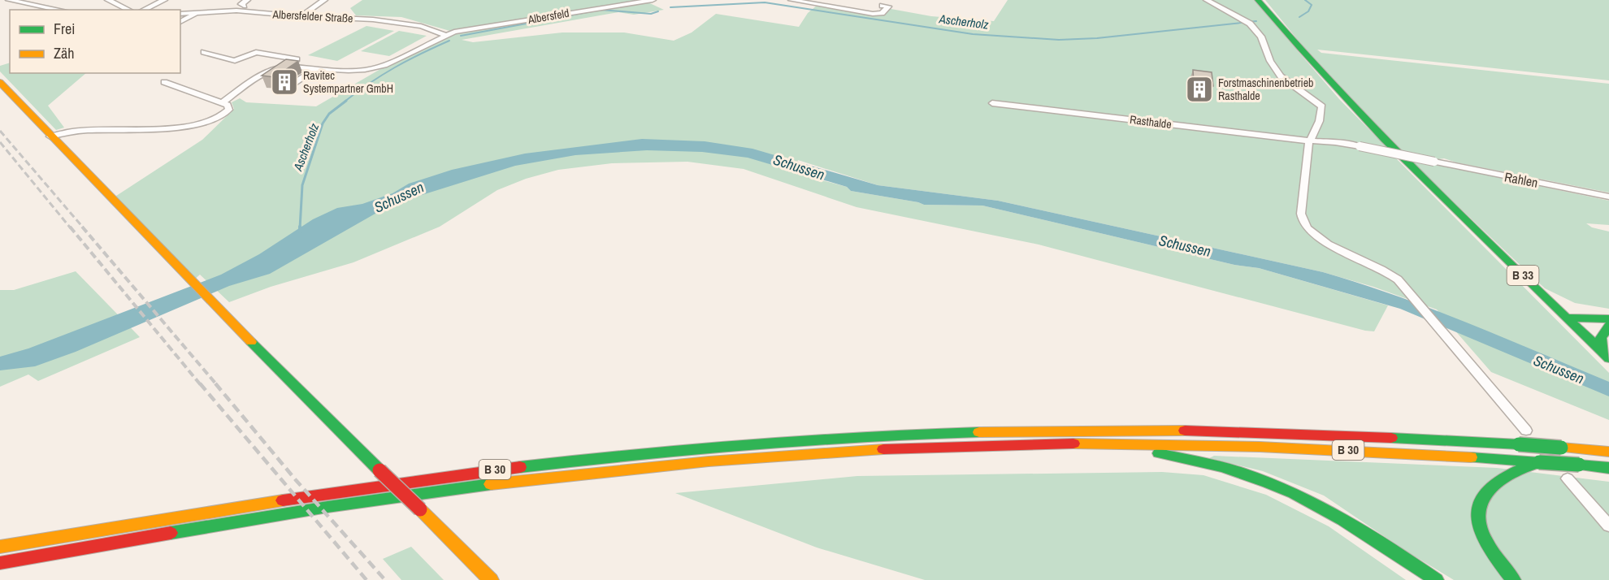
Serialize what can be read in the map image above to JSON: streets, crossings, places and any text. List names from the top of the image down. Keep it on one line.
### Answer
{"streets":{"main road":["B 33","B 30"],"street":["Albersfelder Straße","Albersfeld","Rasthalde","Rahlen"]},"crossings":[["Albersfelder Straße","Albersfeld"],["Rasthalde","Rahlen"]],"water":["Ascherholz","Schussen"],"places":{"building":["Ravitec Systempartner GmbH","Forstmaschinenbetrieb Rasthalde"]},"legend":["Frei","Zäh"]}
